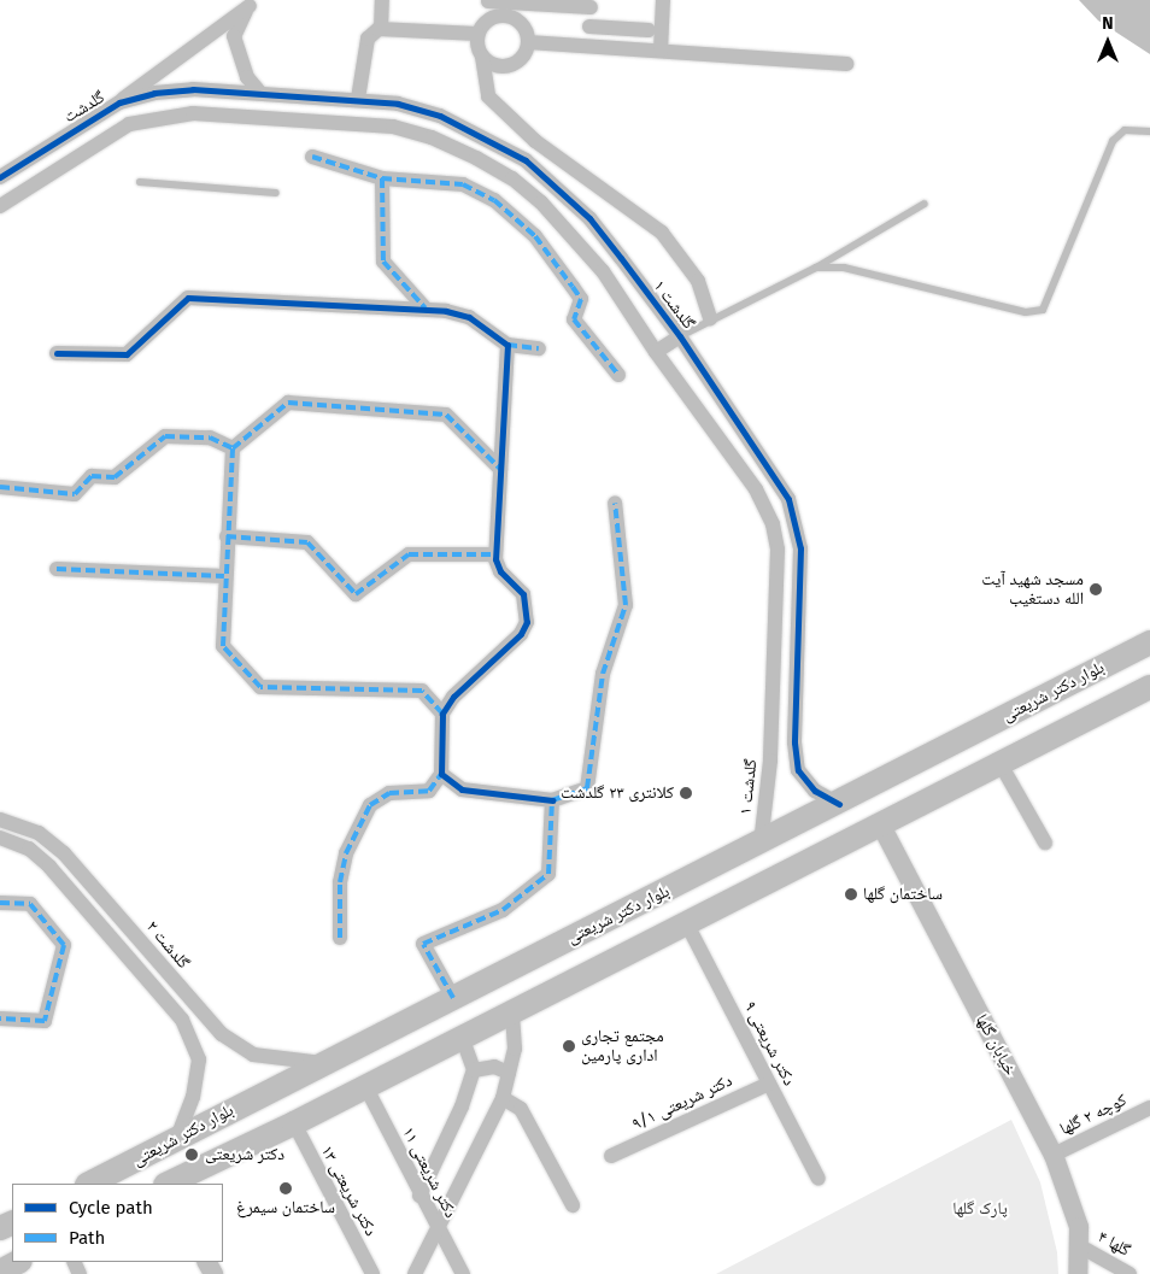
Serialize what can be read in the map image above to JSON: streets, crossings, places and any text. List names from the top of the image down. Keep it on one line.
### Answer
{"streets":{"main road":["بلوار دکتر شریعتی"],"street":["گلدشت","گلدشت ۱","گلدشت ۲","دکتر شریعتی ۹","خیابان گلها","دکتر شریعتی ۹/۱","کوچه ۲ گلها","۱۱ دکتر شریعتی","۱۳ دکتر شریعتی","۴ گلها"]},"crossings":[["گلدشت","گلدشت ۱"],["گلدشت ۱","بلوار دکتر شریعتی"],["بلوار دکتر شریعتی","گلدشت ۲"],["دکتر شریعتی ۹","دکتر شریعتی ۹/۱"],["خیابان گلها","کوچه ۲ گلها"],["خیابان گلها","۴ گلها"]],"parks":["پارک گلها"],"places":["مسجد شهید آیت الله دستغیب","کلانتری ۲۳ گلدشت","ساختمان گلها","مجتمع تجاری اداری پارمین","دکتر شریعتی","ساختمان سیمرغ"],"legend":["Cycle path","Path"],"north":"top"}
